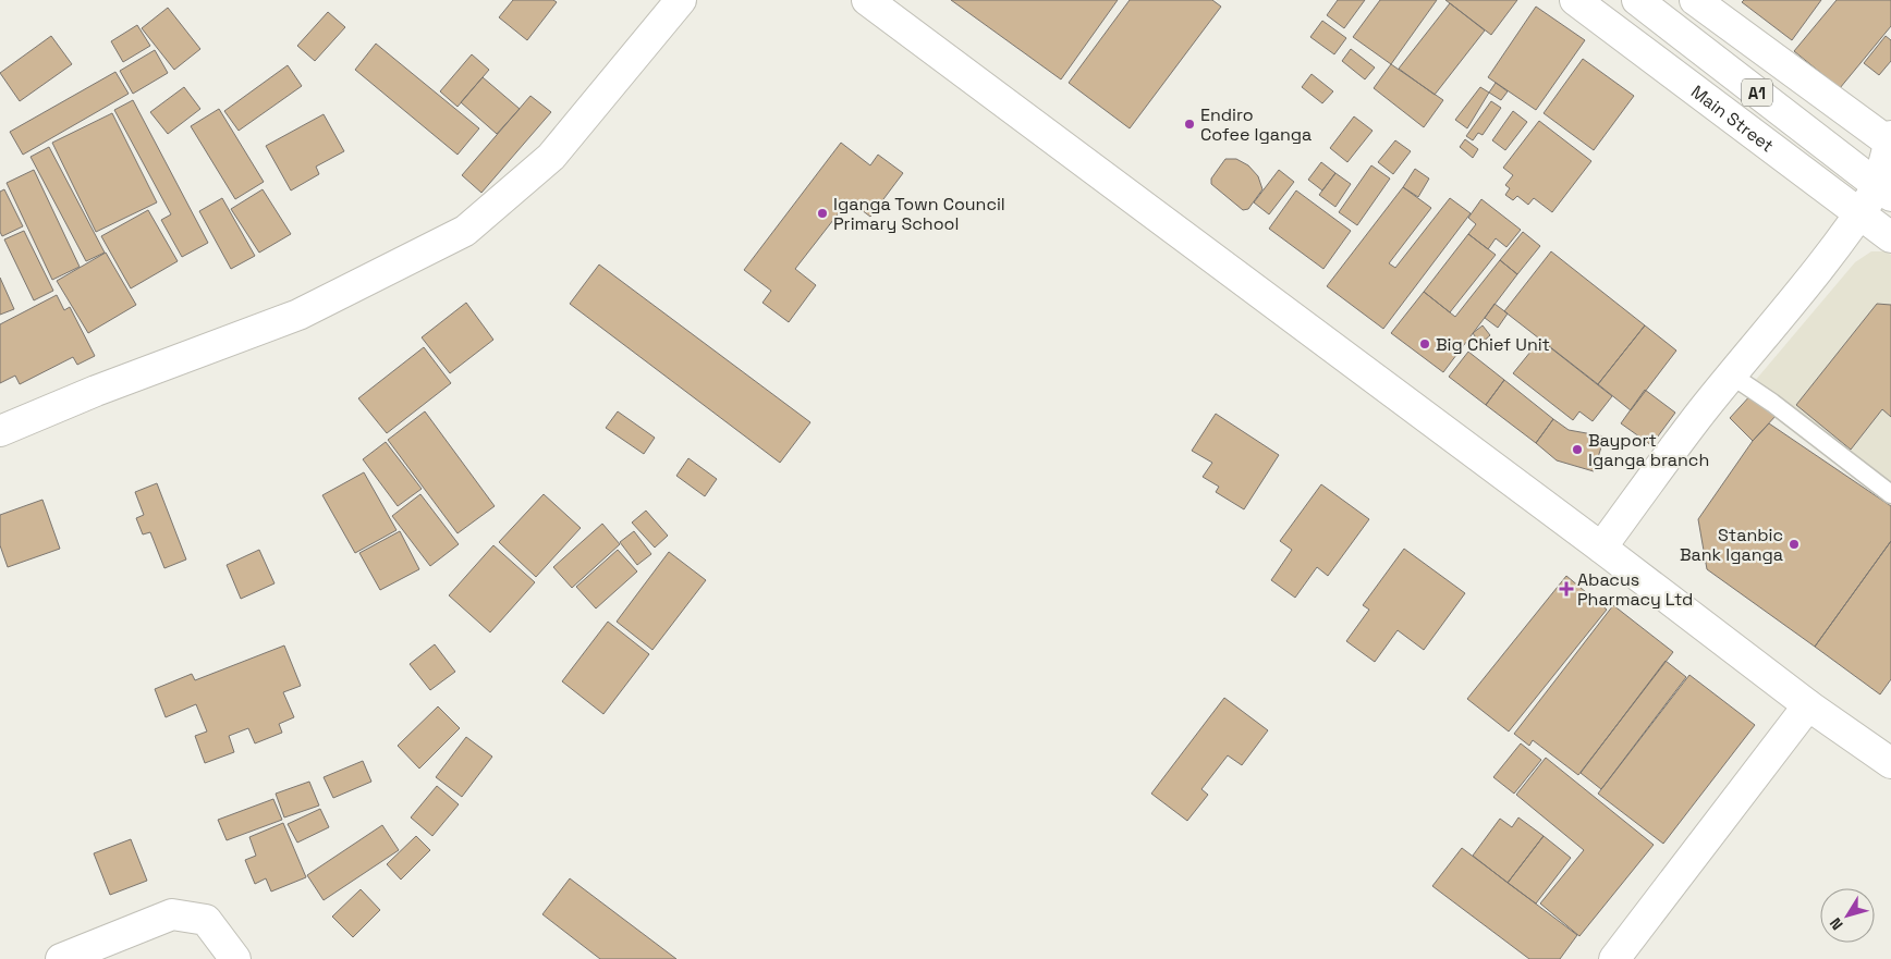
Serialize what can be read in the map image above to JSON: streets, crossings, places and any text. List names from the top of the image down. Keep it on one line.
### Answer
{"streets":{"street":["A1","Main Street"]},"places":{"other":["Endiro Cofee Iganga","Iganga Town Council Primary School","Big Chief Unit","Bayport Iganga branch","Stanbic Bank Iganga"],"health":["Abacus Pharmacy Ltd"]},"north":"bottom left"}
